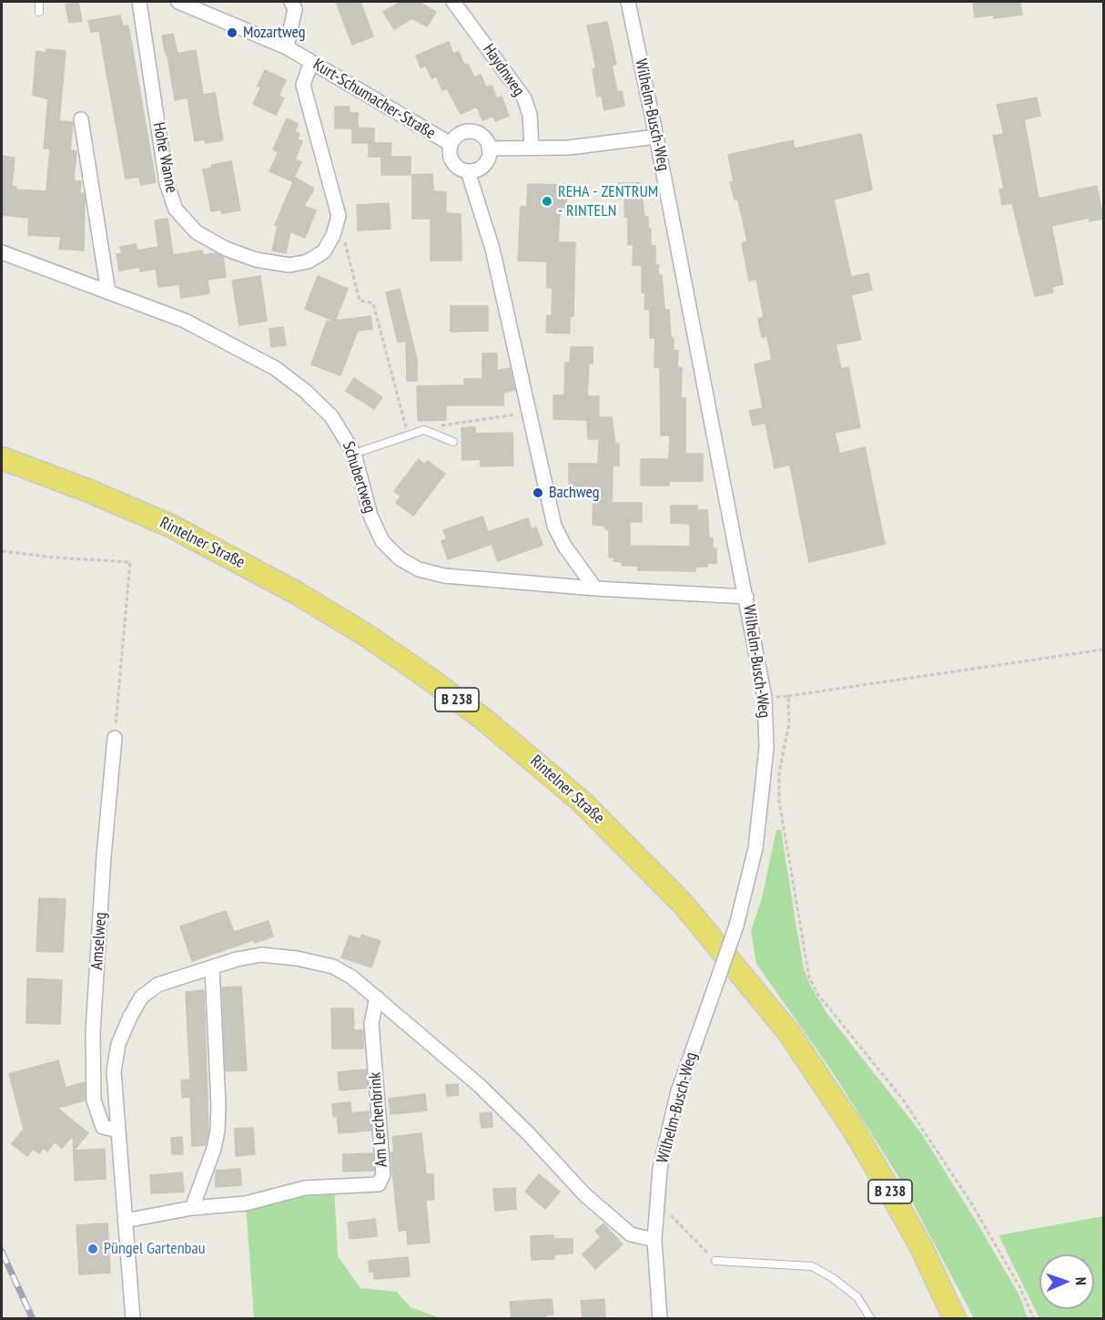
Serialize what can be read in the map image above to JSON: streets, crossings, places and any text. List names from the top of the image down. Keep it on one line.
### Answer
{"streets":{"main road":["Rintelner Straße","B 238"],"street":["Haydnweg","Kurt-Schumacher-Straße","Wilhelm-Busch-Weg","Hohe Wanne","Schubertweg","Amselweg","Am Lerchenbrink"]},"places":["Mozartweg","REHA - ZENTRUM - RINTELN","Bachweg","Püngel Gartenbau"],"north":"right"}
